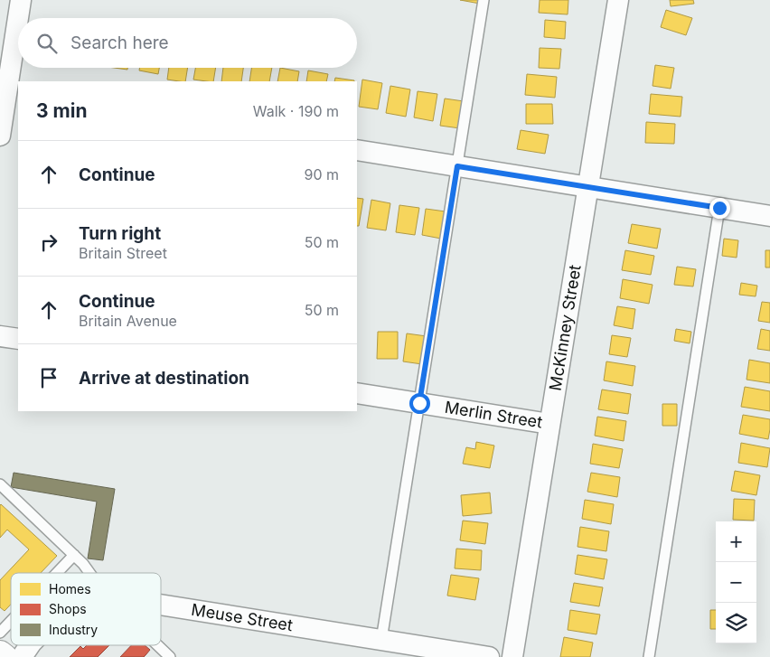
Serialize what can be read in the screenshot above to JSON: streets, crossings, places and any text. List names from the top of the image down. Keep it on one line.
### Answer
{"streets":{"street":["McKinney Street","Merlin Street","Meuse Street"]},"crossings":[["McKinney Street","Merlin Street"]],"legend":["Homes","Shops","Industry"],"page":{"search":"Search here","heading":["3 min","Walk · 190 m"],"list":[["Continue","90 m"],["Turn right","Britain Street","50 m"],["Continue","Britain Avenue","50 m"],"Arrive at destination"],"map_buttons":["+","−"]}}
